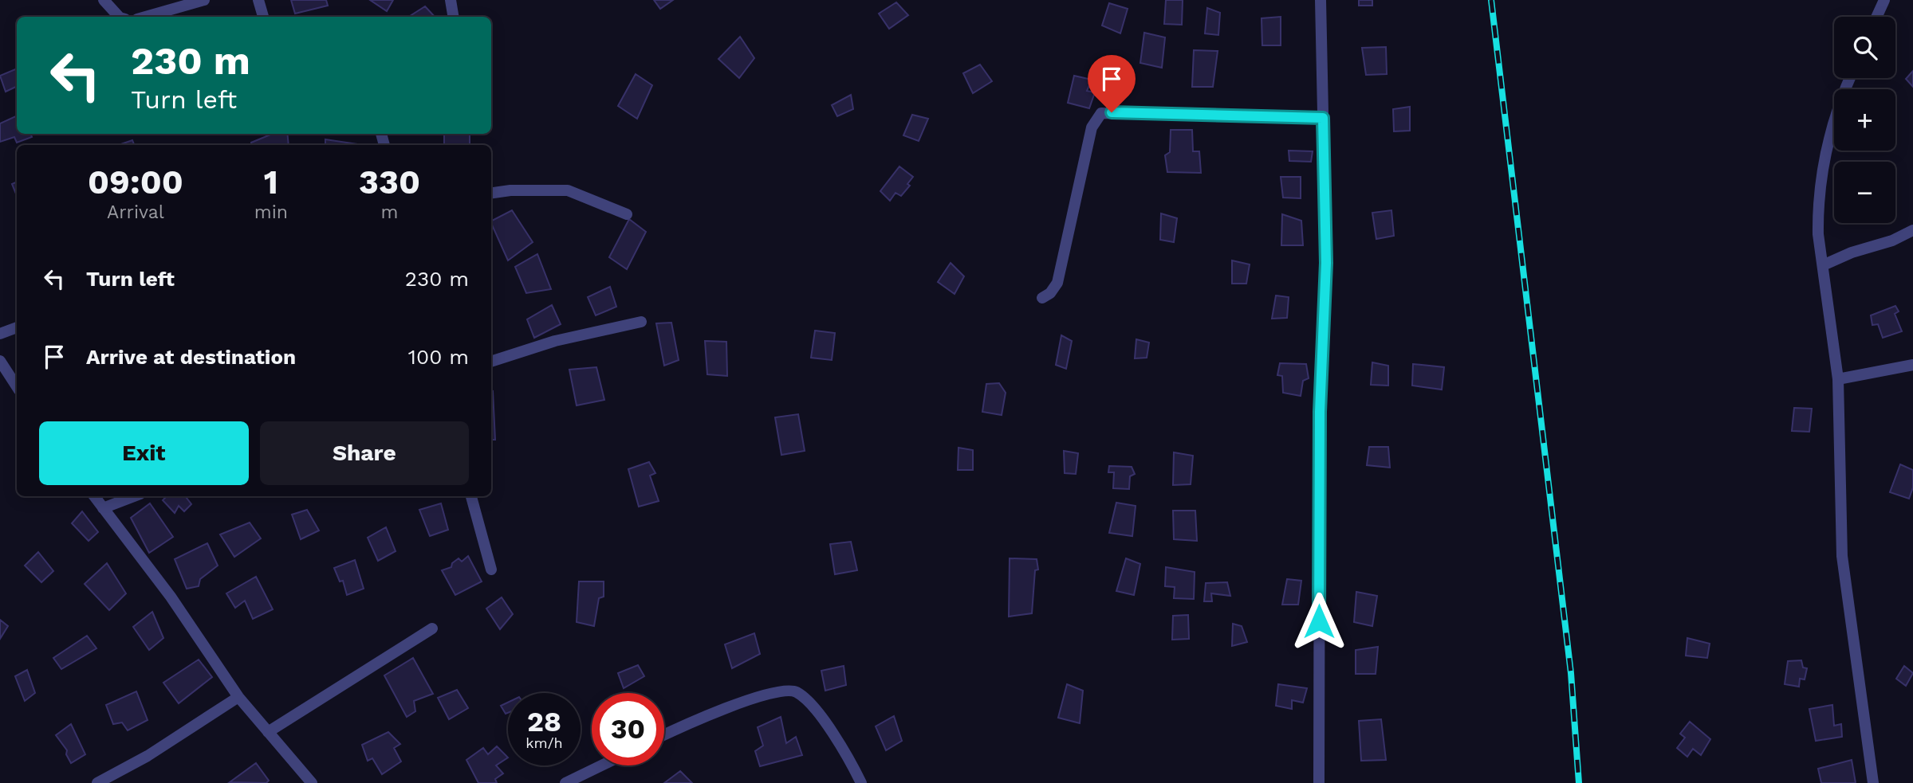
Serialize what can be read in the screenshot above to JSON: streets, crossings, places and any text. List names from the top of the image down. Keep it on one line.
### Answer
{"page":{"map_buttons":["+","−"],"turn":["230 m","Turn left"],"eta":["09:00","Arrival","1","min","330","m"],"list":[{"name":"Turn left","value":"230 m"},{"name":"Arrive at destination","value":"100 m"}],"buttons":["Exit","Share"],"speed":"28 km/h","limit":"30"}}
